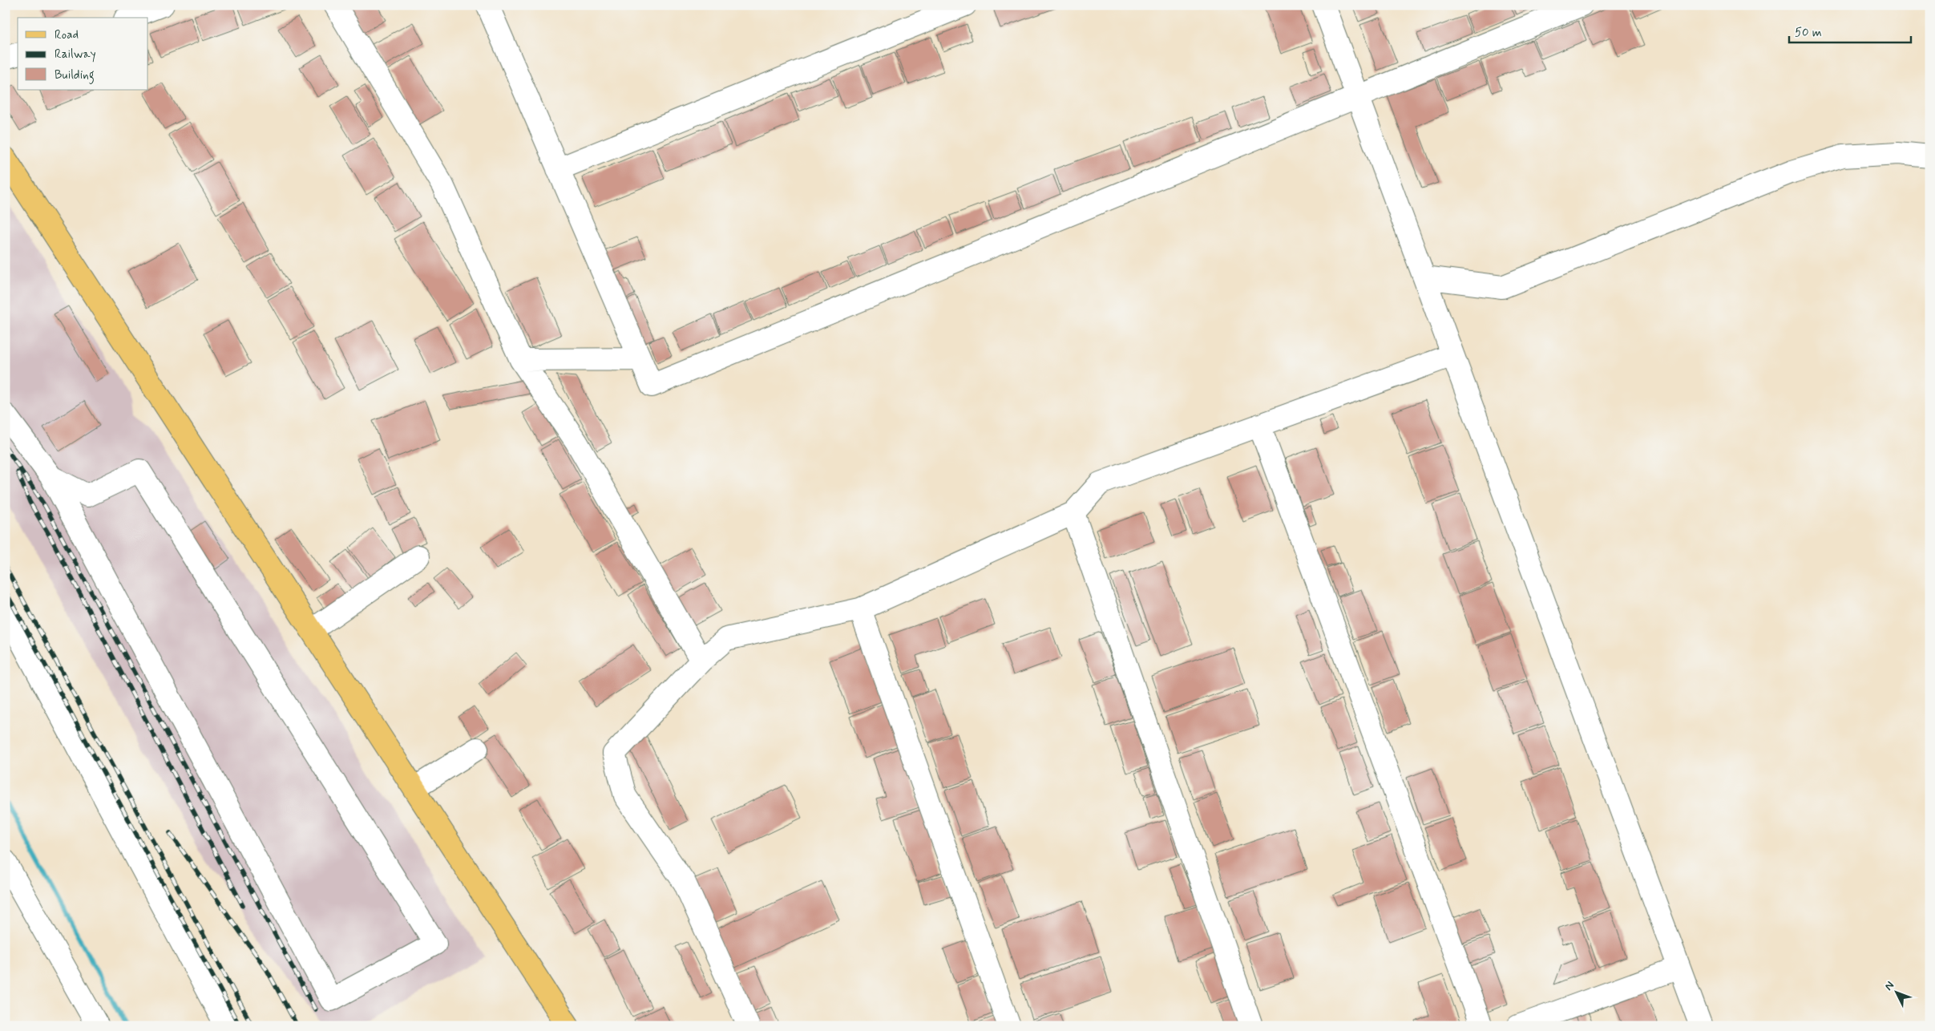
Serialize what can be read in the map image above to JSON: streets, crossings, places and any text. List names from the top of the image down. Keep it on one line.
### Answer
{"legend":["Road","Railway","Building"],"scale_bar":"50 m","north":"top left"}
